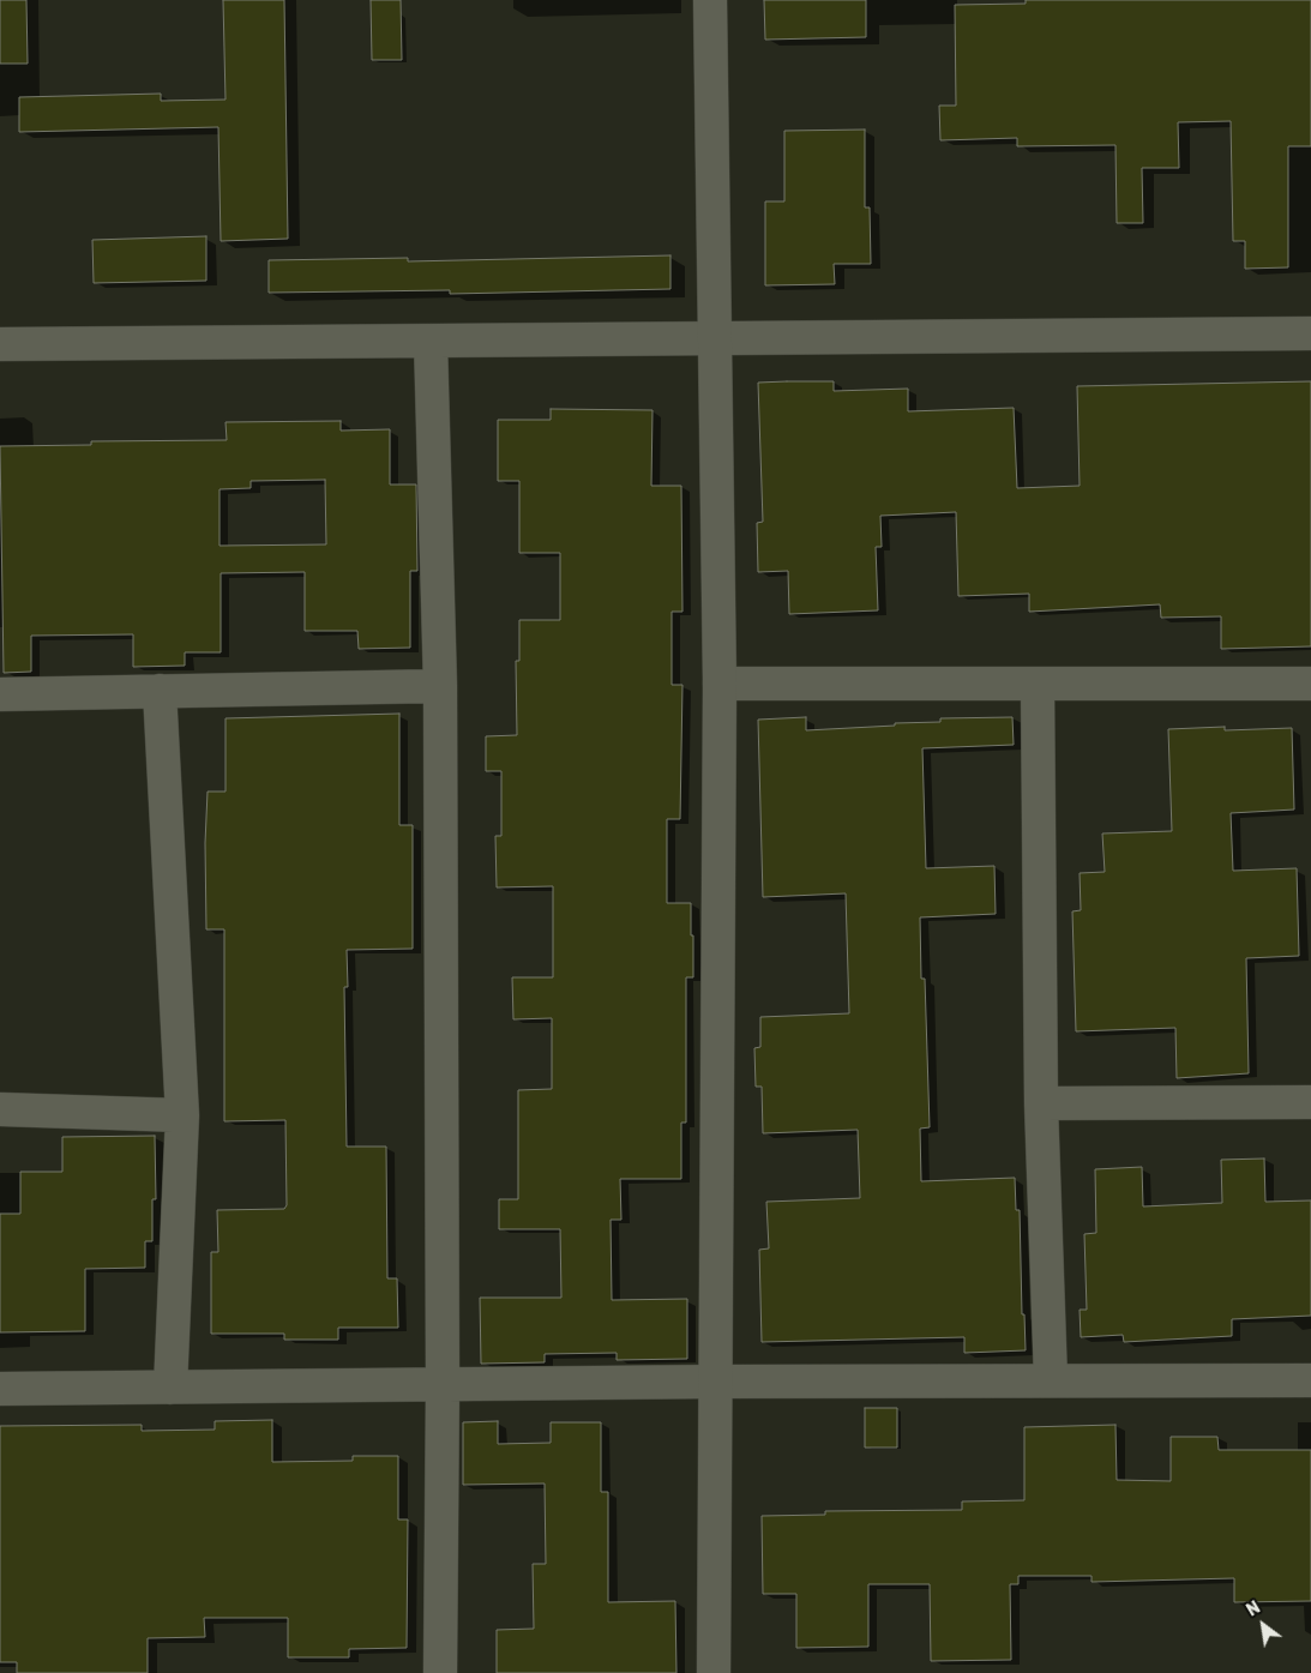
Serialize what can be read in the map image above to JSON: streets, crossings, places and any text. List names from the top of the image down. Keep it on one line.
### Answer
{"north":"top left"}
